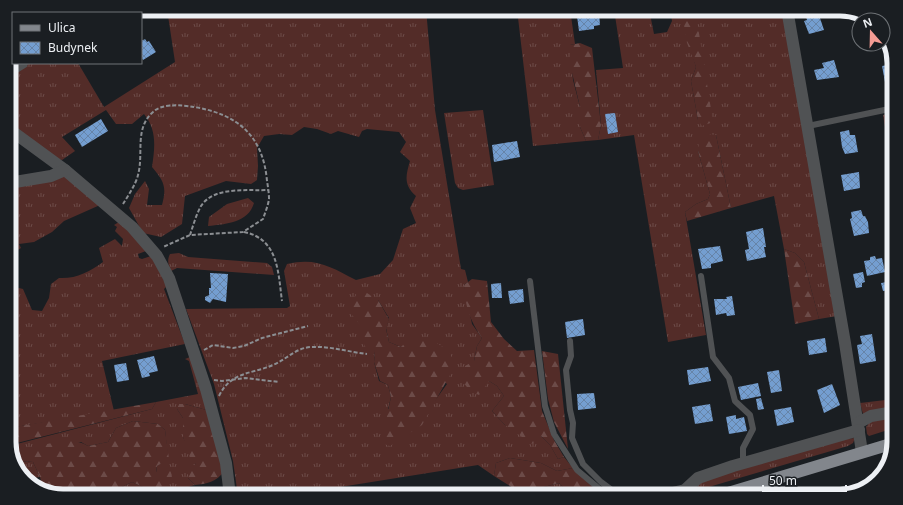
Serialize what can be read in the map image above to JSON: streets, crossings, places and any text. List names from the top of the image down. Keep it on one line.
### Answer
{"legend":["Ulica","Budynek"],"scale_bar":"50 m","north":"top"}
